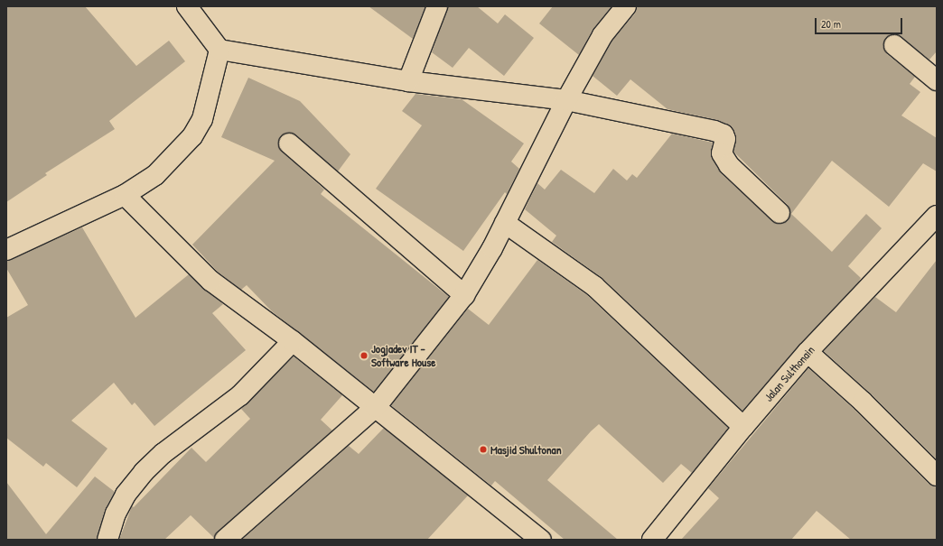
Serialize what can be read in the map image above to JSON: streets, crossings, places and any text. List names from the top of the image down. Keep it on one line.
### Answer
{"streets":{"street":["Jalan Sulthonain"]},"places":["Jogjadev IT - Software House","Masjid Shultonan"],"scale_bar":"20 m"}
